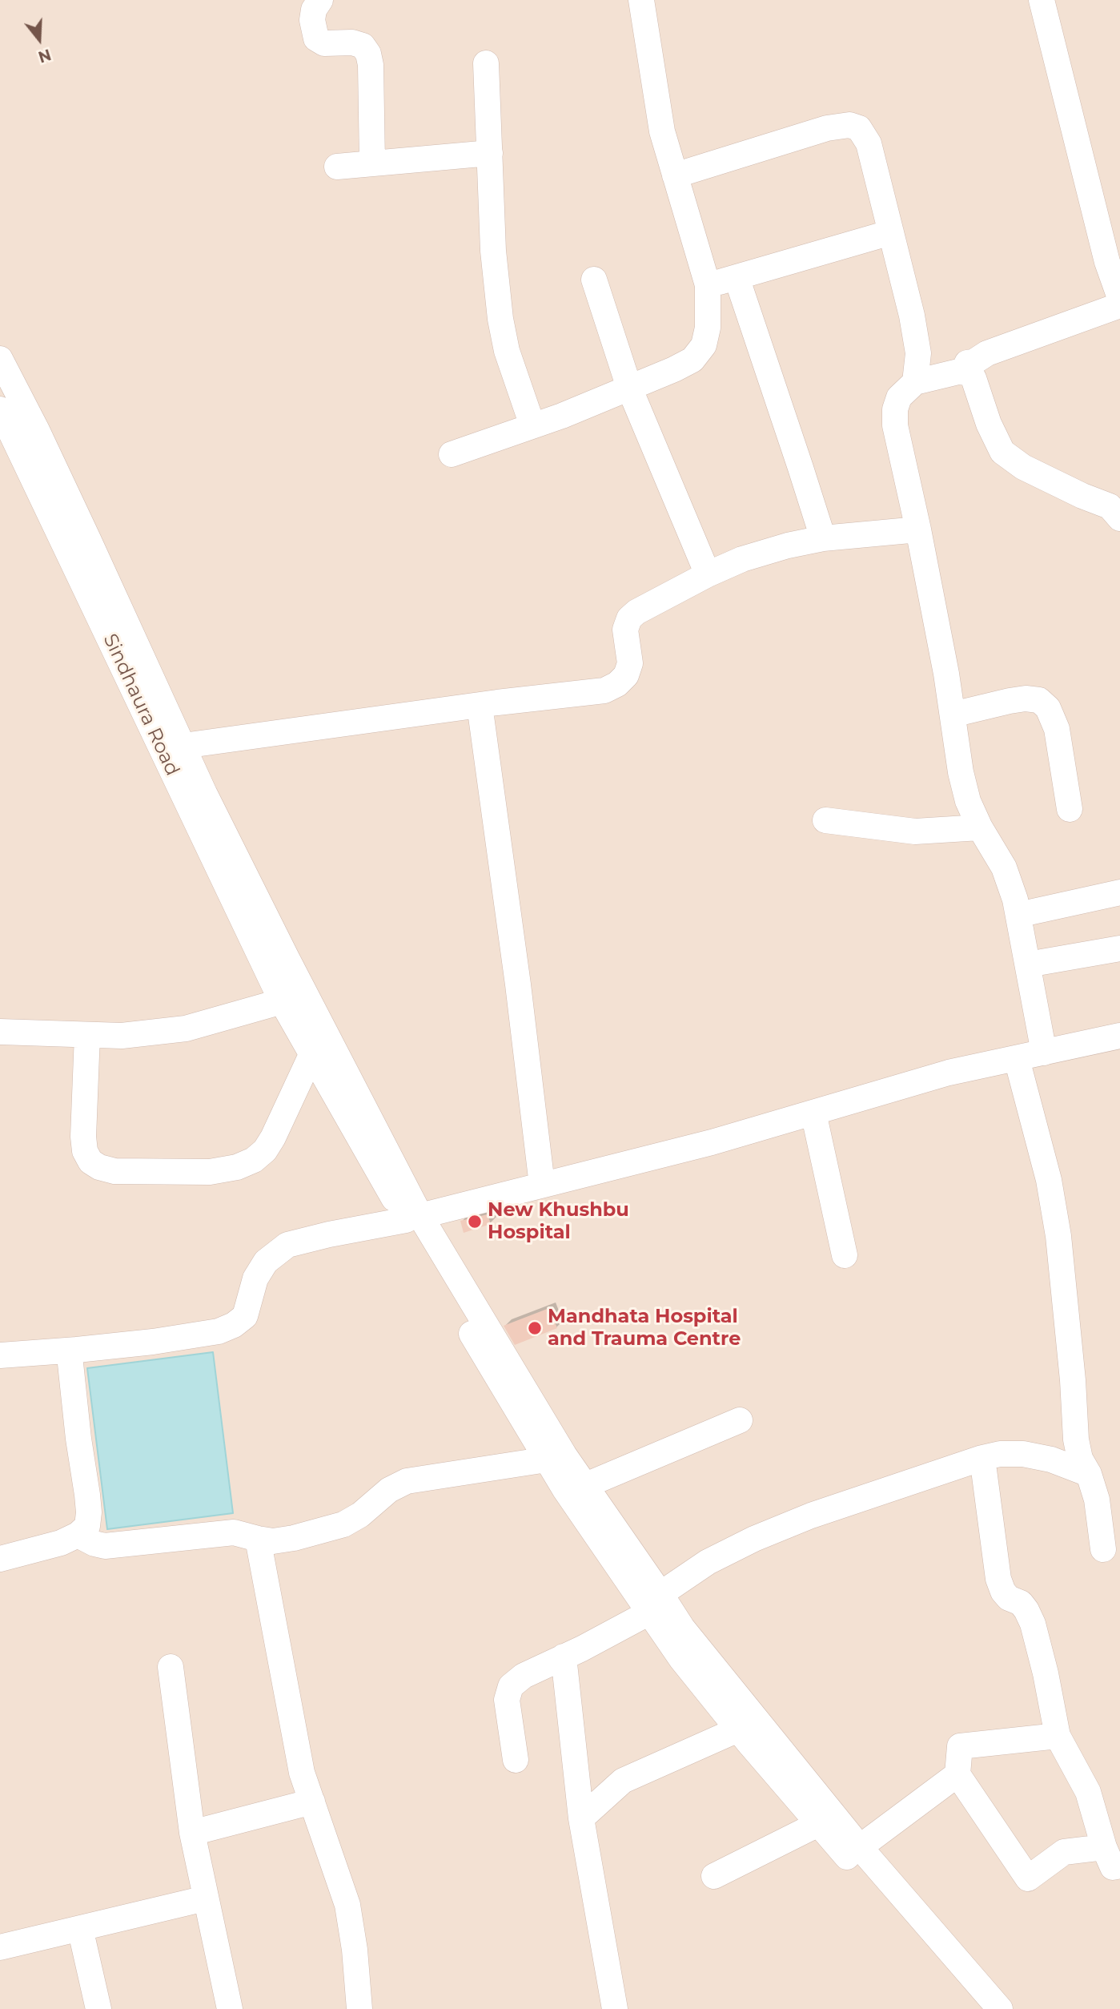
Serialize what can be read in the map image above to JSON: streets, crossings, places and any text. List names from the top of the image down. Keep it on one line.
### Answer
{"streets":{"street":["Sindhaura Road"]},"places":["New Khushbu Hospital","Mandhata Hospital and Trauma Centre"],"north":"bottom"}
